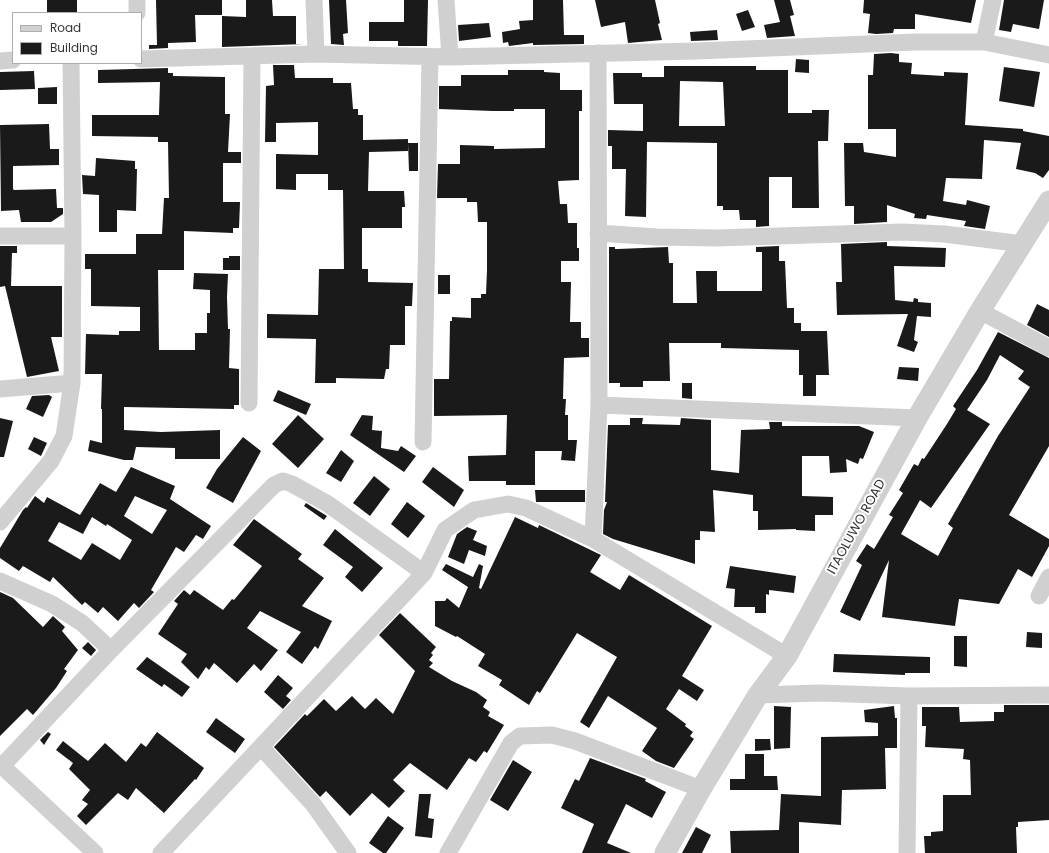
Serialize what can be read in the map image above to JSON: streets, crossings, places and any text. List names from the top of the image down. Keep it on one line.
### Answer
{"streets":{"street":["ITAOLUWO ROAD"]},"legend":["Road","Building"]}
